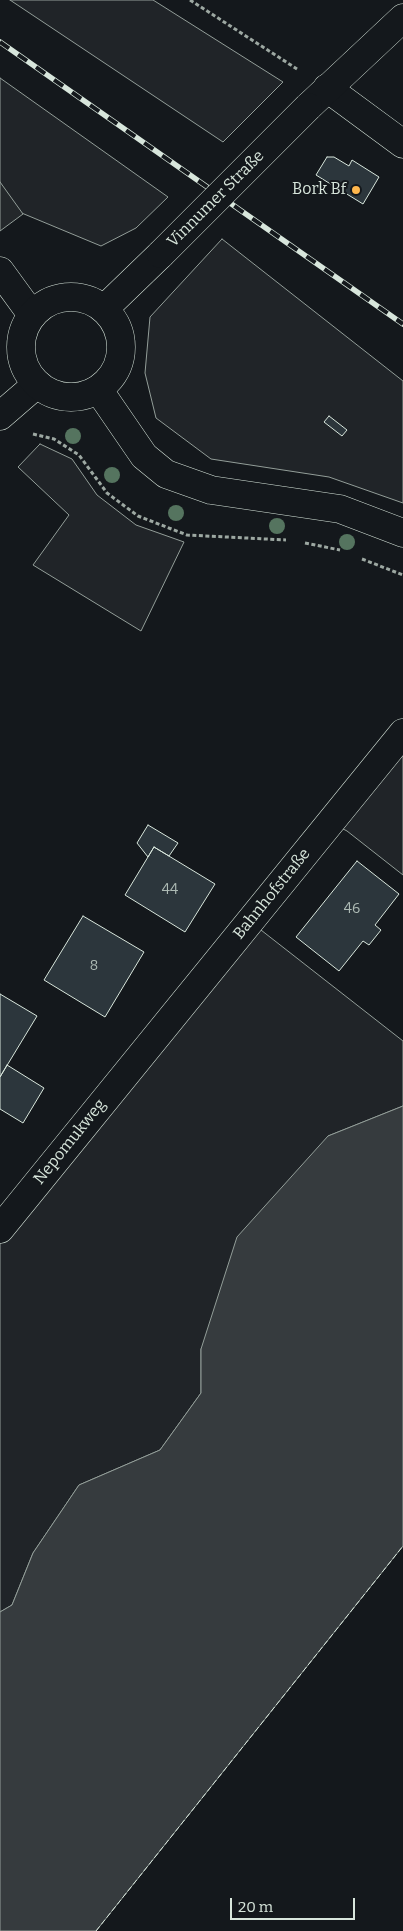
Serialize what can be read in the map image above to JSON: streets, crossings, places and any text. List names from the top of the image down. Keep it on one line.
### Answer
{"streets":{"street":["Vinnumer Straße","Bahnhofstraße","Nepomukweg"]},"crossings":[["Bahnhofstraße","Nepomukweg"]],"places":["Bork Bf"],"house_numbers":["44","46","8"],"scale_bar":"20 m"}
